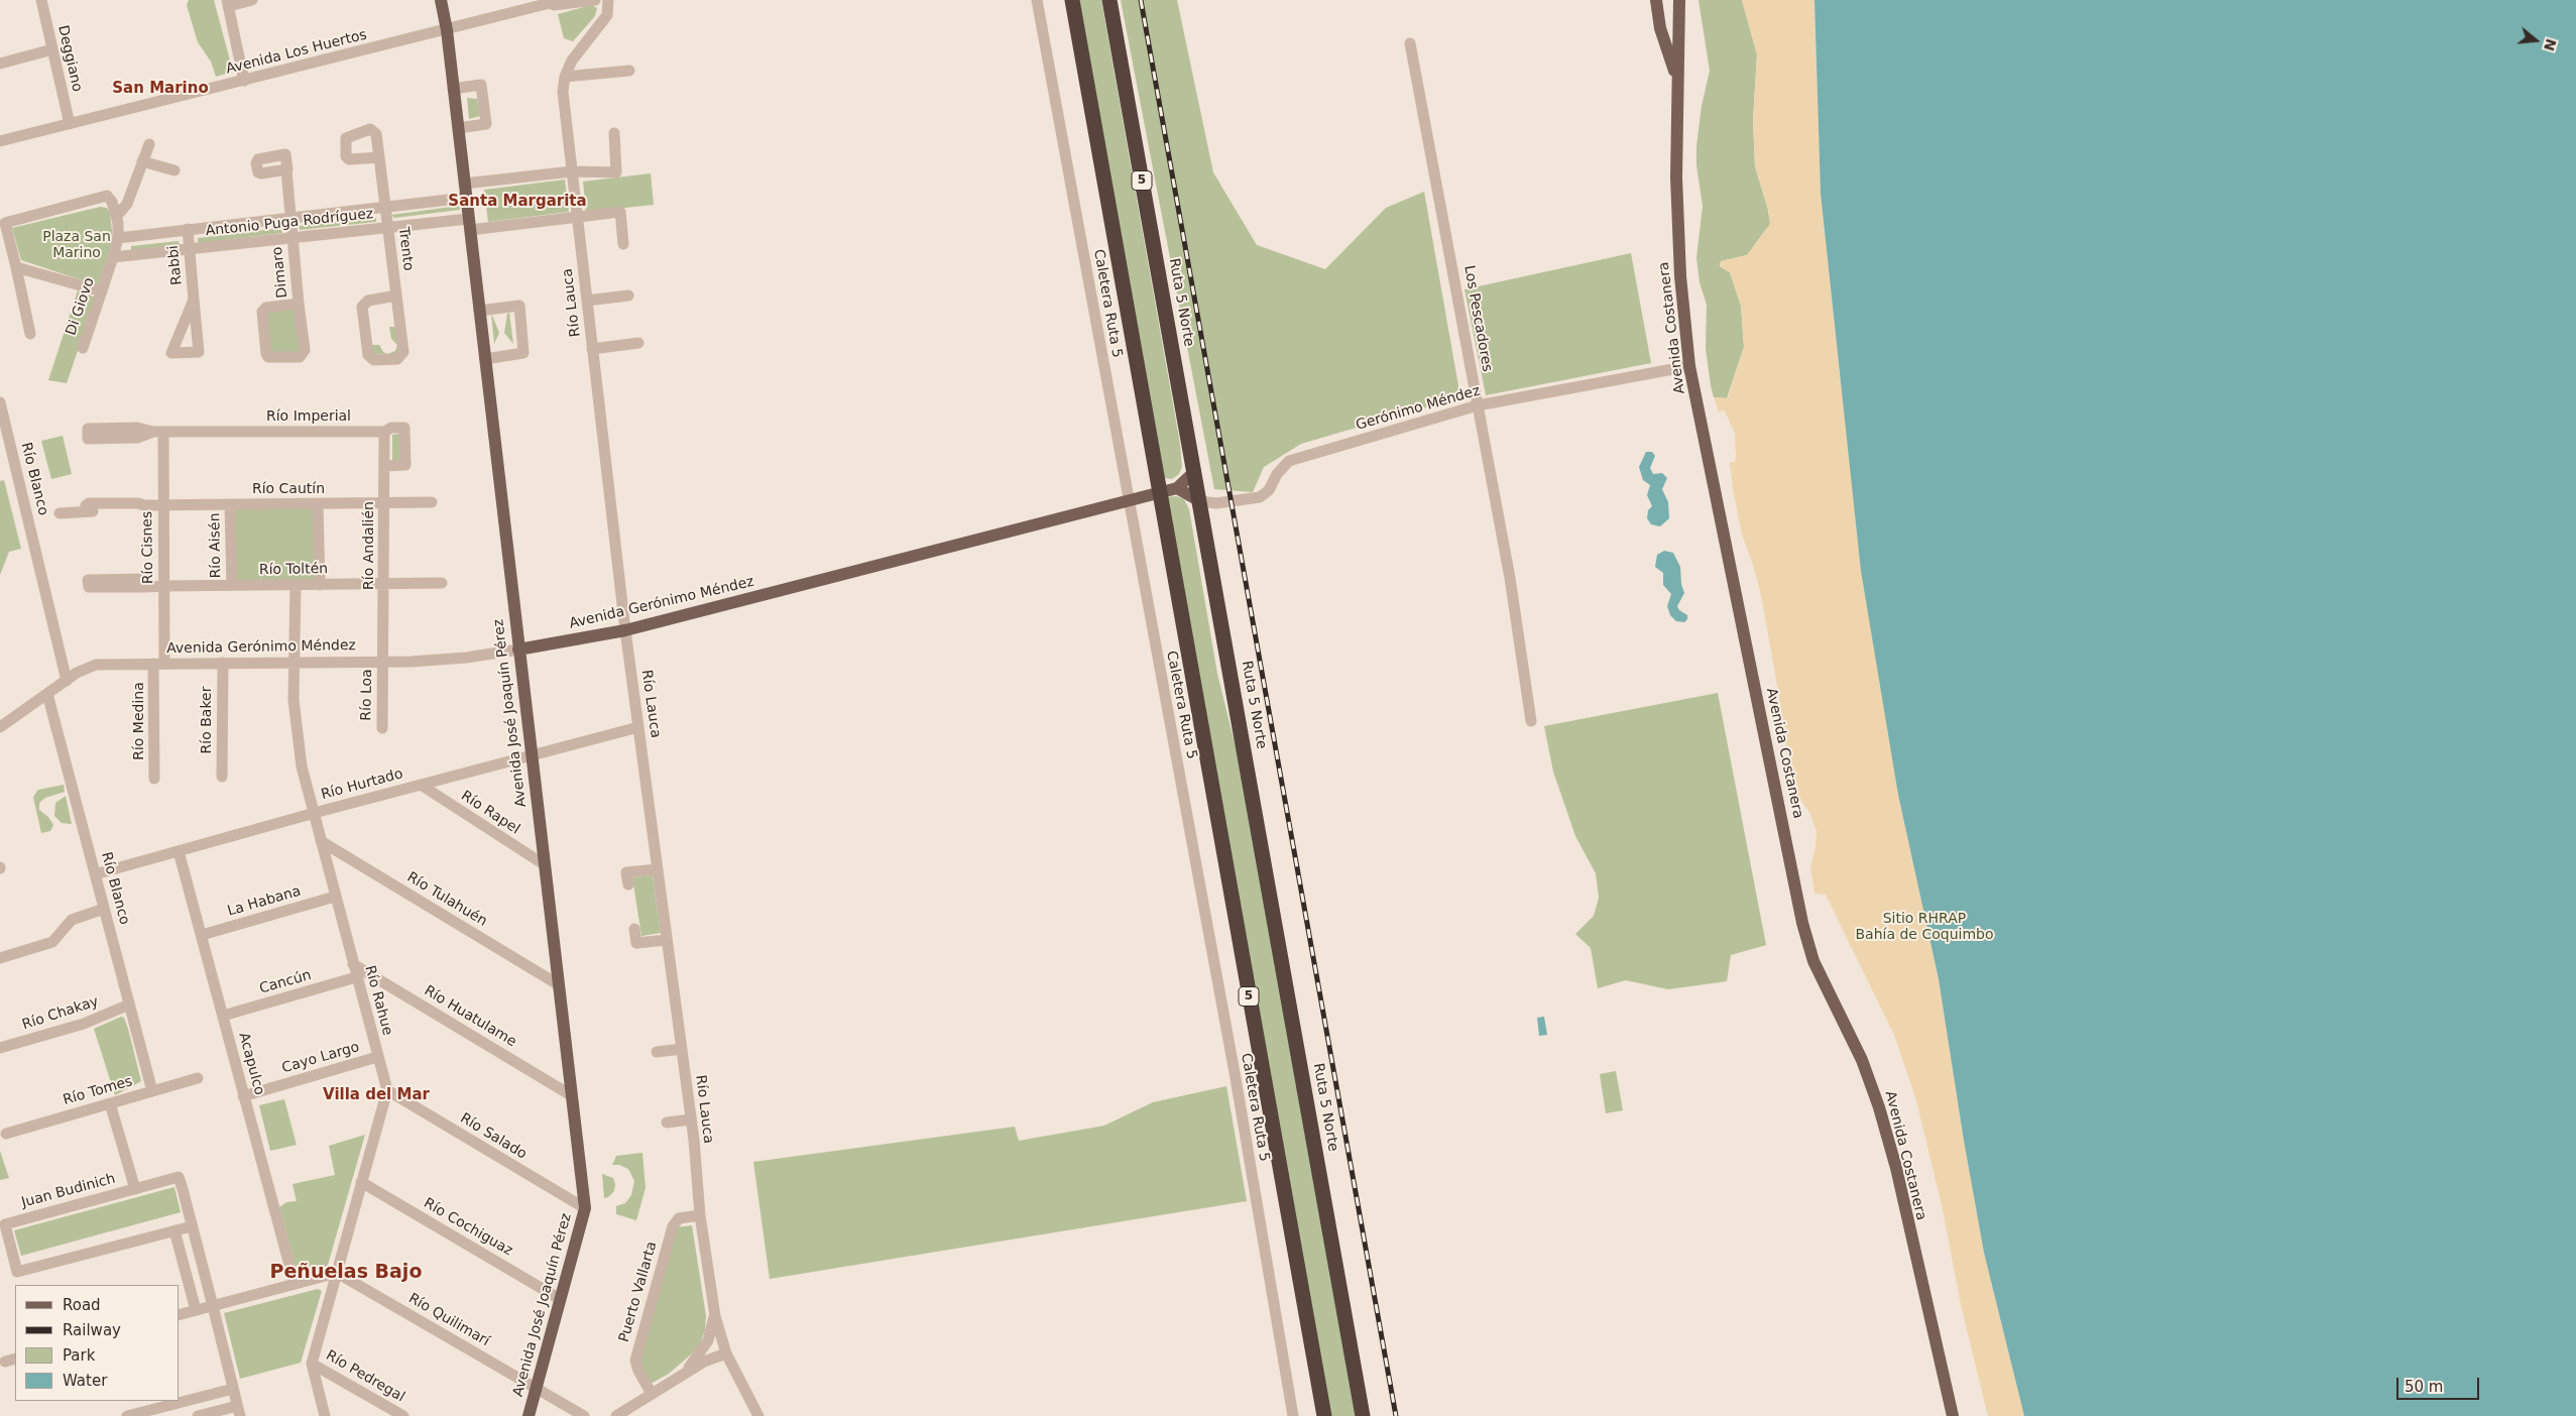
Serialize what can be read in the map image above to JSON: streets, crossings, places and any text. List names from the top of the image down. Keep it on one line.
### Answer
{"streets":{"highway":["5","Ruta 5 Norte"],"main road":["Avenida Costanera","Gerónimo Méndez","Avenida Gerónimo Méndez","Avenida José Joaquín Pérez"],"street":["Avenida Los Huertos","Deggiano","Antonio Puga Rodríguez","Trento","Rabbi","Dimaro","Río Lauca","Caletera Ruta 5","Di Giovo","Los Pescadores","Río Imperial","Río Blanco","Río Cautín","Río Aisén","Río Andalién","Río Cisnes","Río Toltén","Río Loa","Río Baker","Río Medina","Río Hurtado","Río Rapel","Río Tulahuén","La Habana","Cancún","Río Rahue","Río Chakay","Río Huatulame","Cayo Largo","Acapulco","Río Tomes","Río Salado","Juan Budinich","Río Cochiguaz","Puerto Vallarta","Río Quilimarí","Río Pedregal"]},"crossings":[["Avenida Los Huertos","Deggiano"],["Avenida Los Huertos","Avenida José Joaquín Pérez"],["Antonio Puga Rodríguez","Trento"],["Antonio Puga Rodríguez","Rabbi"],["Antonio Puga Rodríguez","Dimaro"],["Antonio Puga Rodríguez","Río Lauca"],["Antonio Puga Rodríguez","Di Giovo"],["Antonio Puga Rodríguez","Avenida José Joaquín Pérez"],["Río Lauca","Avenida Gerónimo Méndez"],["Río Lauca","Río Hurtado"],["Río Lauca","Puerto Vallarta"],["Ruta 5 Norte","Gerónimo Méndez"],["Caletera Ruta 5","Avenida Gerónimo Méndez"],["Los Pescadores","Gerónimo Méndez"],["Avenida Costanera","Gerónimo Méndez"],["Río Imperial","Río Andalién"],["Río Imperial","Río Cisnes"],["Río Blanco","Avenida Gerónimo Méndez"],["Río Blanco","Río Hurtado"],["Río Blanco","Río Chakay"],["Río Blanco","Río Tomes"],["Río Cautín","Río Aisén"],["Río Cautín","Río Andalién"],["Río Cautín","Río Cisnes"],["Río Aisén","Río Toltén"],["Río Andalién","Río Toltén"],["Río Andalién","Avenida Gerónimo Méndez"],["Río Andalién","Río Loa"],["Río Cisnes","Río Toltén"],["Río Cisnes","Avenida Gerónimo Méndez"],["Río Cisnes","Río Medina"],["Río Toltén","Río Rahue"],["Avenida Gerónimo Méndez","Río Loa"],["Avenida Gerónimo Méndez","Avenida José Joaquín Pérez"],["Avenida Gerónimo Méndez","Río Baker"],["Avenida Gerónimo Méndez","Río Medina"],["Avenida Gerónimo Méndez","Río Rahue"],["Avenida José Joaquín Pérez","Río Hurtado"],["Avenida José Joaquín Pérez","Río Rapel"],["Avenida José Joaquín Pérez","Río Tulahuén"],["Avenida José Joaquín Pérez","Río Huatulame"],["Avenida José Joaquín Pérez","Río Salado"],["Avenida José Joaquín Pérez","Río Cochiguaz"],["Avenida José Joaquín Pérez","Río Quilimarí"],["Río Hurtado","Río Rapel"],["Río Hurtado","Río Rahue"],["Río Hurtado","Acapulco"],["Río Tulahuén","Río Rahue"],["La Habana","Río Rahue"],["La Habana","Acapulco"],["Cancún","Río Rahue"],["Cancún","Acapulco"],["Río Rahue","Río Huatulame"],["Río Rahue","Cayo Largo"],["Río Rahue","Río Salado"],["Cayo Largo","Acapulco"]],"districts":["San Marino","Santa Margarita","Villa del Mar","Peñuelas Bajo"],"parks":["Plaza San Marino","Sitio RHRAP Bahía de Coquimbo"],"legend":["Road","Railway","Park","Water"],"scale_bar":"50 m","north":"right"}
